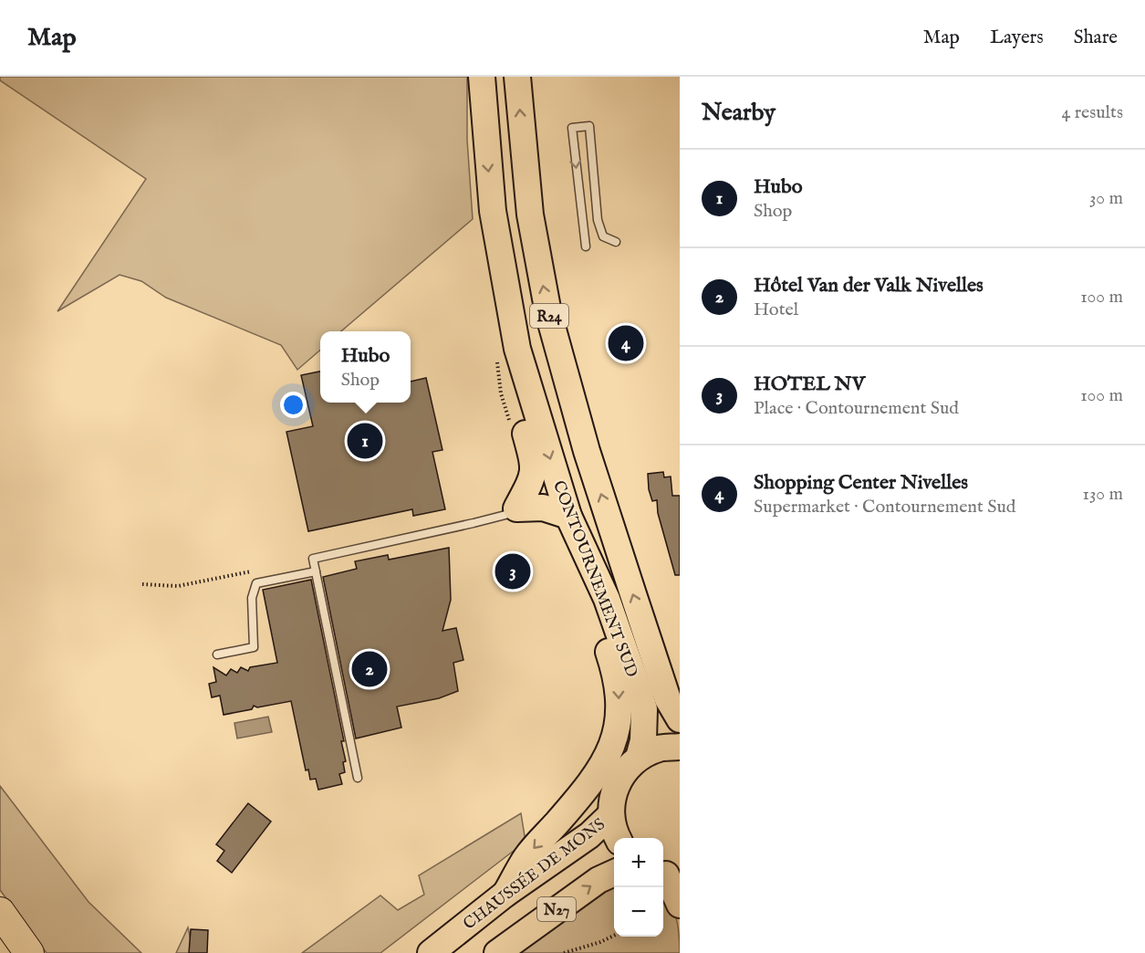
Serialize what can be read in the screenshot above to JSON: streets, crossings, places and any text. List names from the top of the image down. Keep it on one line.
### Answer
{"streets":{"highway":["R24","CONTOURNEMENT SUD","CHAUSSÉE DE MONS","N27"]},"page":{"header":"Map","nav":["Map","Layers","Share"],"heading":["Nearby","4 results"],"list":[{"mark":"1","name":"Hubo","note":"Shop","value":"30 m"},{"mark":"2","name":"Hôtel Van der Valk Nivelles","note":"Hotel","value":"100 m"},{"mark":"3","name":"HOTEL NV","note":"Place · Contournement Sud","value":"100 m"},{"mark":"4","name":"Shopping Center Nivelles","note":"Supermarket · Contournement Sud","value":"130 m"}],"pins":["4","1","3","2"],"popup":["Hubo","Shop"],"map_buttons":["+","−"]}}
